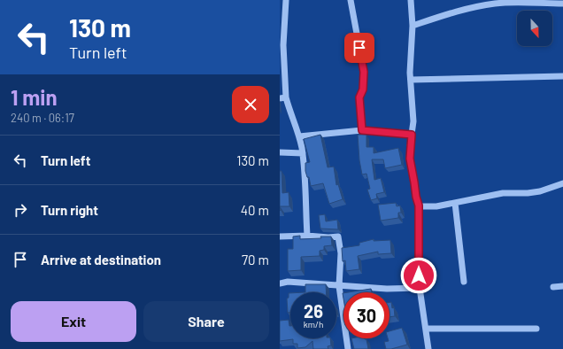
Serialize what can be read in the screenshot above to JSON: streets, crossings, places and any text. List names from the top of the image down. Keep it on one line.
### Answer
{"north":"bottom","page":{"turn":["130 m","Turn left"],"heading":["1 min","240 m · 06:17"],"list":[{"name":"Turn left","value":"130 m"},{"name":"Turn right","value":"40 m"},{"name":"Arrive at destination","value":"70 m"}],"speed":"26 km/h","limit":"30","buttons":["Exit","Share"]}}
